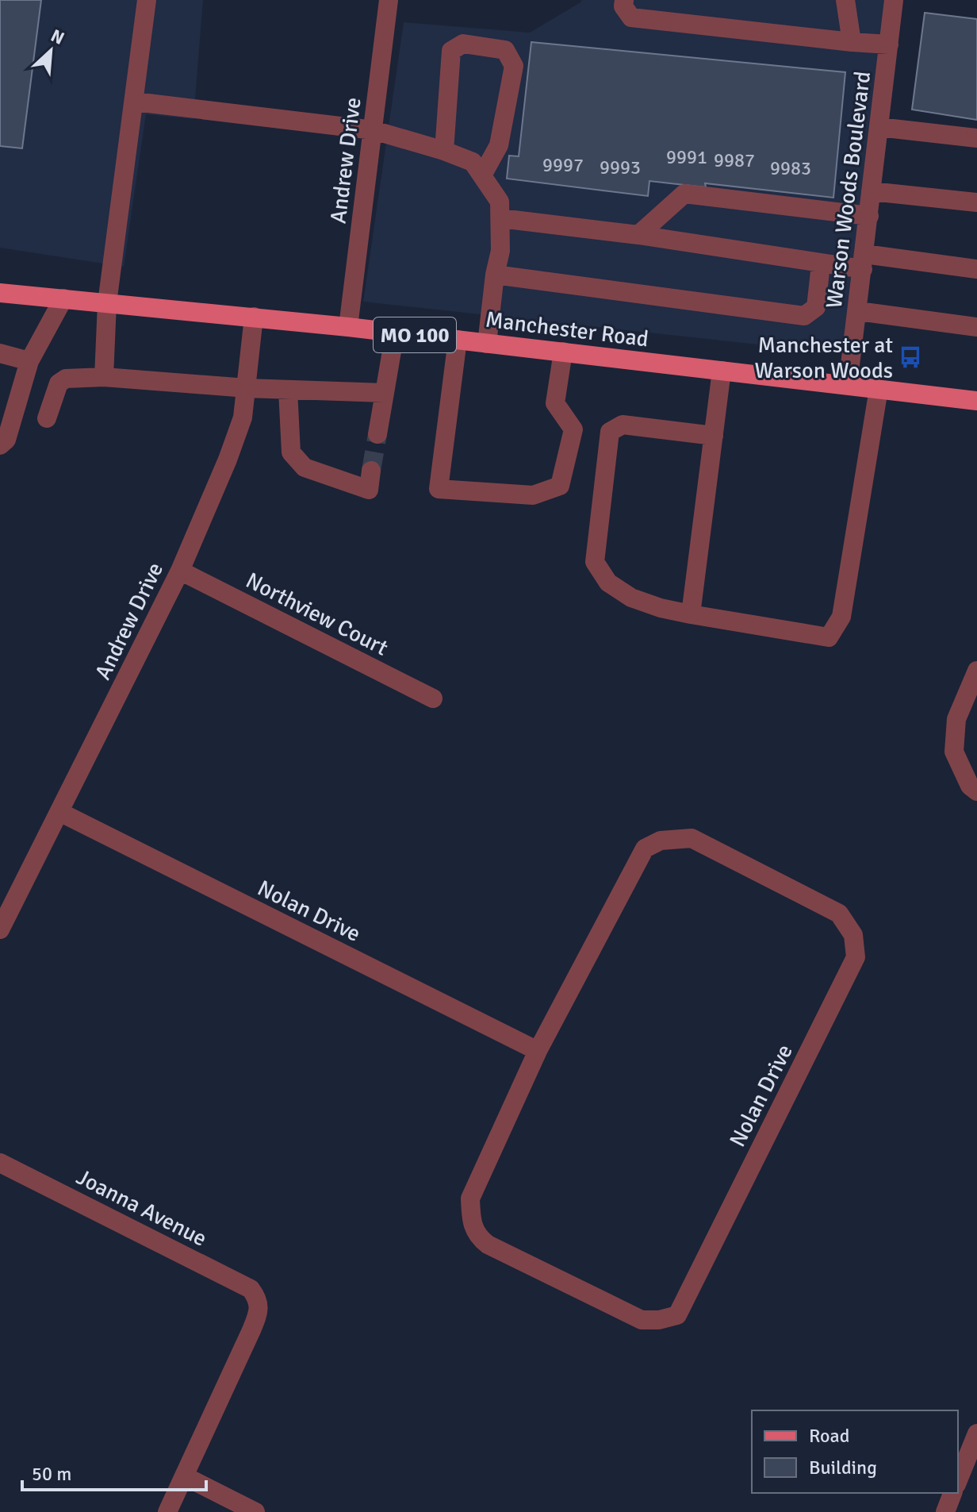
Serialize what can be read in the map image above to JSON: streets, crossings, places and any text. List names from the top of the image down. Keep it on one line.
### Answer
{"streets":{"main road":["Manchester Road","MO 100"],"street":["Andrew Drive","Warson Woods Boulevard","Northview Court","Nolan Drive","Joanna Avenue"]},"crossings":[["Andrew Drive","Manchester Road"],["Andrew Drive","Northview Court"],["Andrew Drive","Nolan Drive"],["Warson Woods Boulevard","Manchester Road"]],"places":{"bus stop":["Manchester at Warson Woods"]},"house_numbers":["9991","9987","9997","9993","9983"],"legend":["Road","Building"],"scale_bar":"50 m","north":"top right"}
